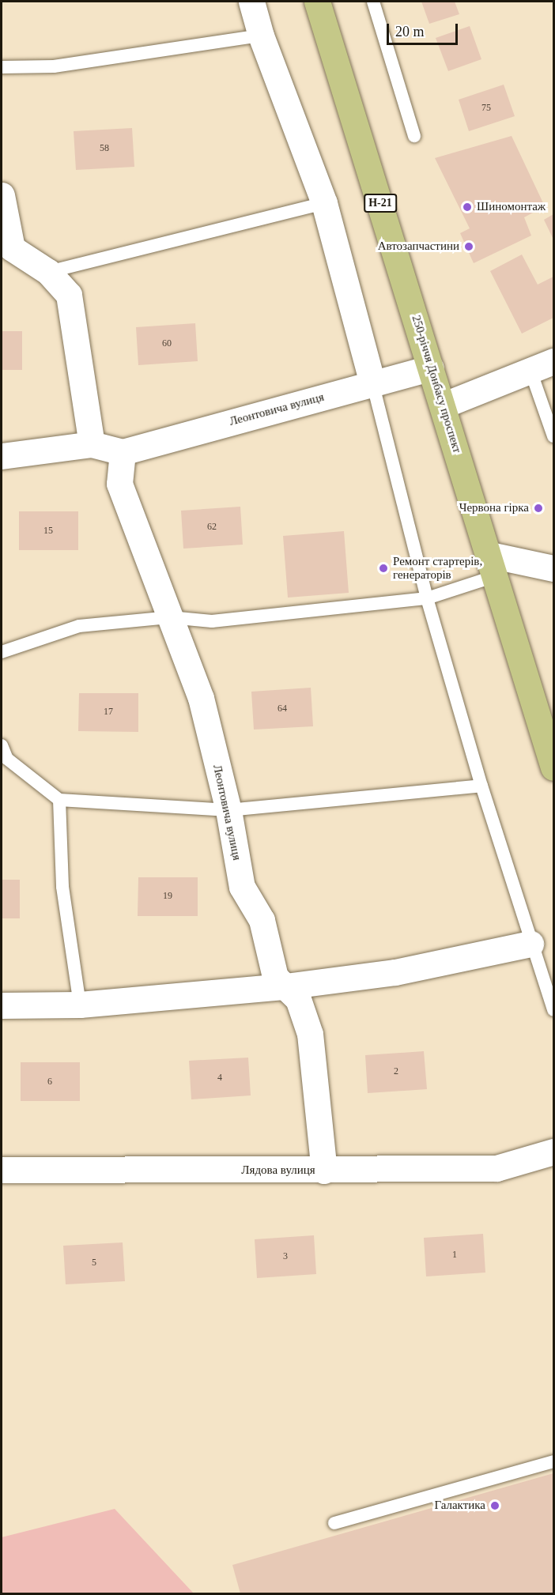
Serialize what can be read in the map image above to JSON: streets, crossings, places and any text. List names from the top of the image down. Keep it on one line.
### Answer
{"streets":{"main road":["Н-21","250-річчя Донбасу проспект"],"street":["Леонтовича вулиця","Лядова вулиця"]},"crossings":[["250-річчя Донбасу проспект","Леонтовича вулиця"],["Леонтовича вулиця","Лядова вулиця"]],"places":["Шиномонтаж","Автозапчастини","Червона гірка","Ремонт стартерів, генераторів","Галактика"],"house_numbers":["75","58","60","62","15","64","17","19","2","4","6","1","3","5"],"scale_bar":"20 m"}
